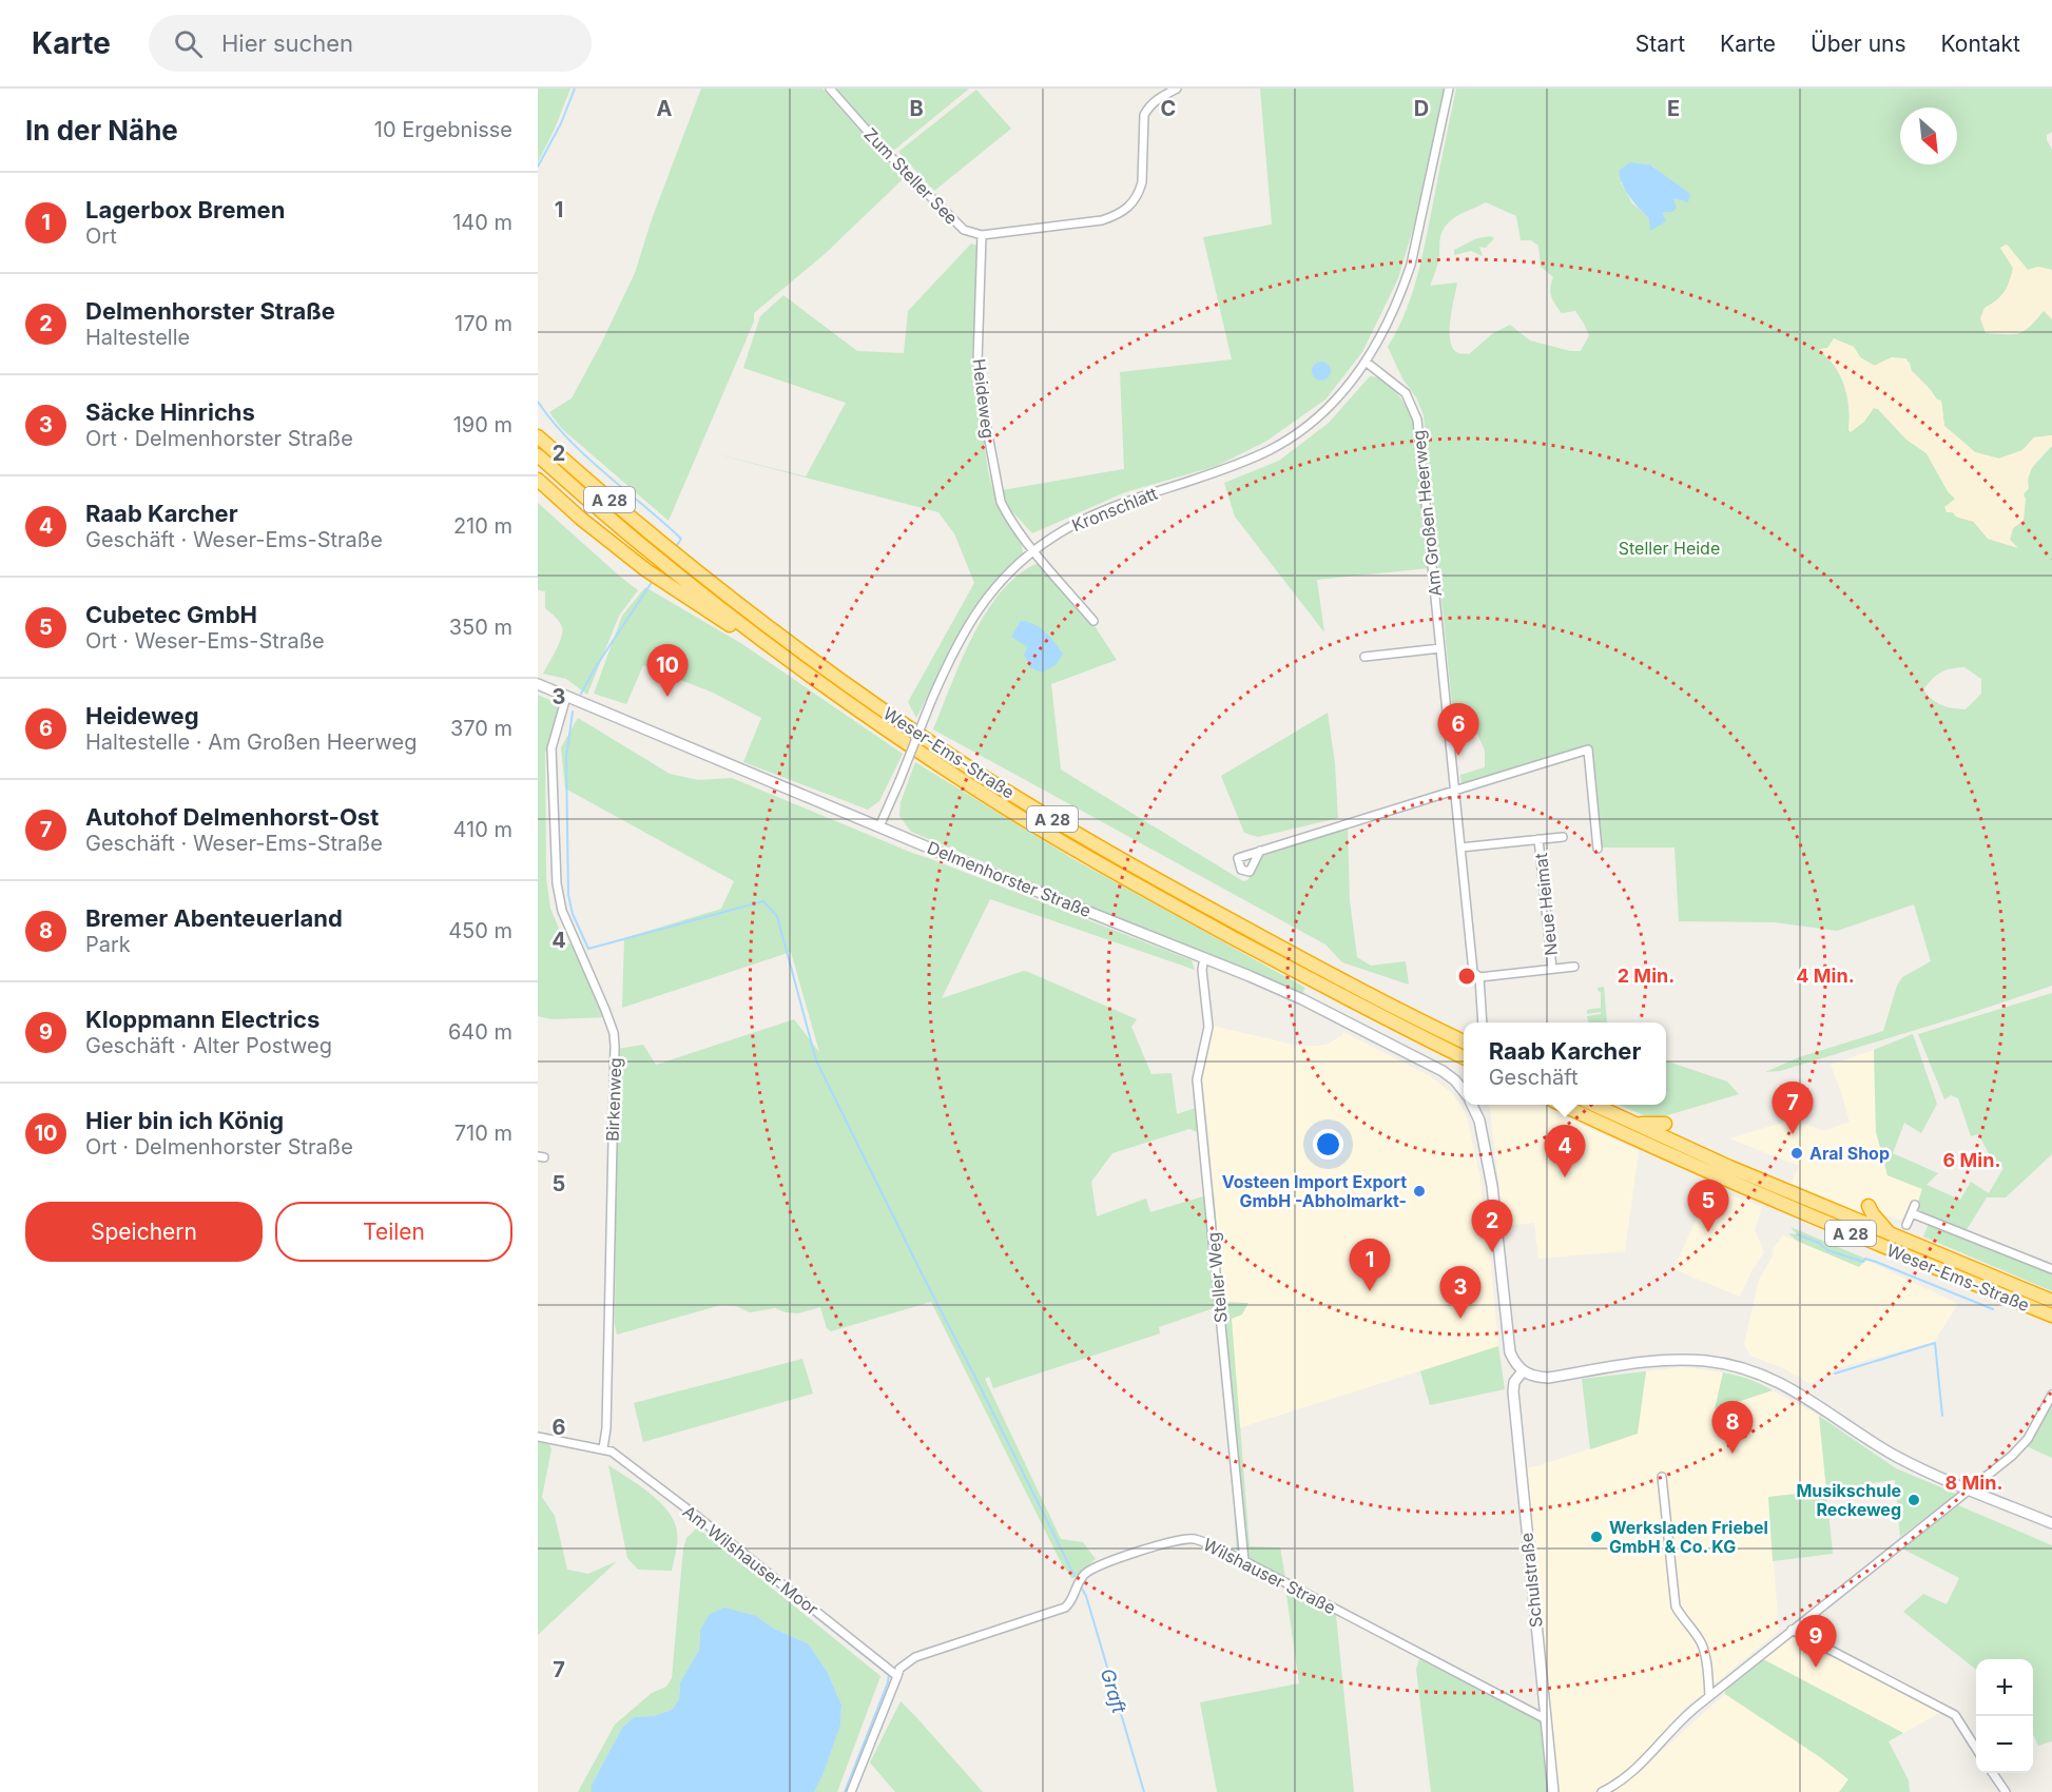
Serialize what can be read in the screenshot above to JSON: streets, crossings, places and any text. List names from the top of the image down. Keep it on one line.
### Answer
{"streets":{"highway":["A 28","Weser-Ems-Straße"],"street":["Zum Steller See","Heideweg","Kronschlatt","Am Großen Heerweg","Delmenhorster Straße","Neue Heimat","Birkenweg","Steller Weg","Am Wilshauser Moor","Wilshauser Straße","Schulstraße"]},"crossings":[["Zum Steller See","Heideweg"],["Heideweg","Kronschlatt"],["Kronschlatt","Am Großen Heerweg"],["Kronschlatt","Delmenhorster Straße"],["Am Großen Heerweg","Neue Heimat"],["Delmenhorster Straße","Birkenweg"],["Delmenhorster Straße","Steller Weg"],["Delmenhorster Straße","Schulstraße"],["Birkenweg","Am Wilshauser Moor"],["Steller Weg","Wilshauser Straße"],["Am Wilshauser Moor","Wilshauser Straße"],["Wilshauser Straße","Schulstraße"]],"water":["Graft"],"parks":["Steller Heide"],"places":["Aral Shop","Vosteen Import Export GmbH -Abholmarkt-","Musikschule Reckeweg","Werksladen Friebel GmbH & Co. KG"],"north":"bottom right","page":{"header":"Karte","search":"Hier suchen","nav":["Start","Karte","Über uns","Kontakt"],"heading":["In der Nähe","10 Ergebnisse"],"list":[{"mark":"1","name":"Lagerbox Bremen","note":"Ort","value":"140 m"},{"mark":"2","name":"Delmenhorster Straße","note":"Haltestelle","value":"170 m"},{"mark":"3","name":"Säcke Hinrichs","note":"Ort · Delmenhorster Straße","value":"190 m"},{"mark":"4","name":"Raab Karcher","note":"Geschäft · Weser-Ems-Straße","value":"210 m"},{"mark":"5","name":"Cubetec GmbH","note":"Ort · Weser-Ems-Straße","value":"350 m"},{"mark":"6","name":"Heideweg","note":"Haltestelle · Am Großen Heerweg","value":"370 m"},{"mark":"7","name":"Autohof Delmenhorst-Ost","note":"Geschäft · Weser-Ems-Straße","value":"410 m"},{"mark":"8","name":"Bremer Abenteuerland","note":"Park","value":"450 m"},{"mark":"9","name":"Kloppmann Electrics","note":"Geschäft · Alter Postweg","value":"640 m"},{"mark":"10","name":"Hier bin ich König","note":"Ort · Delmenhorster Straße","value":"710 m"}],"pins":["10","6","7","4","5","2","1","3","8","9"],"popup":["Raab Karcher","Geschäft"],"buttons":["Speichern","Teilen"],"map_buttons":["+","−"]},"grid":{"columns":["A","B","C","D","E"],"rows":["1","2","3","4","5","6","7"]},"rings":["2 Min.","4 Min.","6 Min.","8 Min."]}
